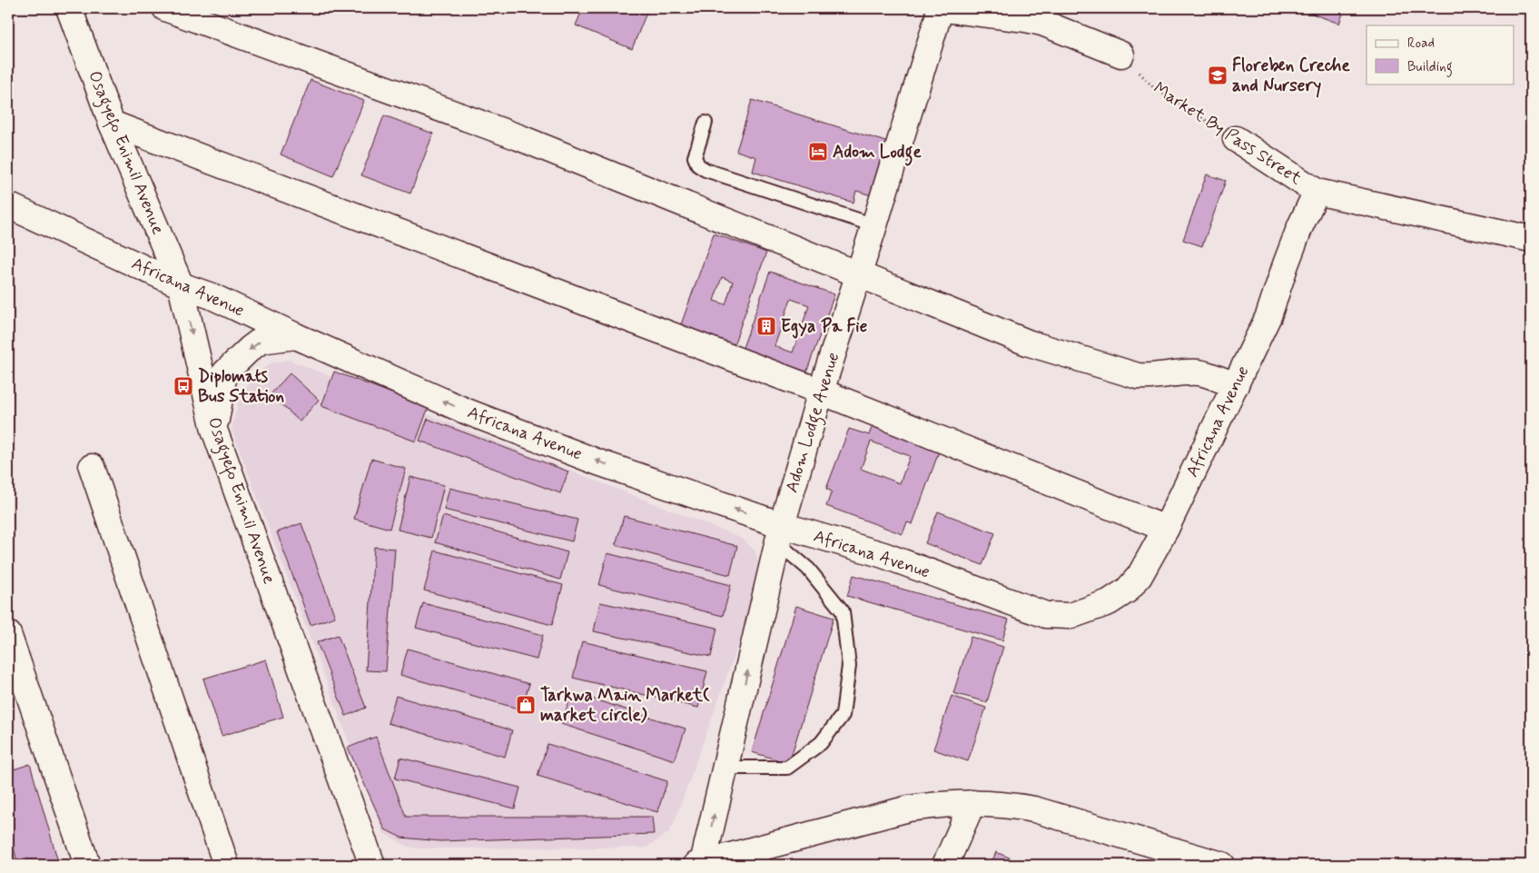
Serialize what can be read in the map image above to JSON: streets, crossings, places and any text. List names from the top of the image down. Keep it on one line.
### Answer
{"streets":{"street":["Market By Pass Street","Osagyefo Enimil Avenue","Africana Avenue","Adom Lodge Avenue"]},"crossings":[["Market By Pass Street","Africana Avenue"],["Osagyefo Enimil Avenue","Africana Avenue"],["Africana Avenue","Adom Lodge Avenue"]],"one_way":["Adom Lodge Avenue"],"places":{"school or university":["Floreben Creche and Nursery"],"hotel":["Adom Lodge"],"building":["Egya Pa Fie"],"bus stop":["Diplomats Bus Station"],"shop":["Tarkwa Main Market( market circle)"]},"legend":["Road","Building"]}
